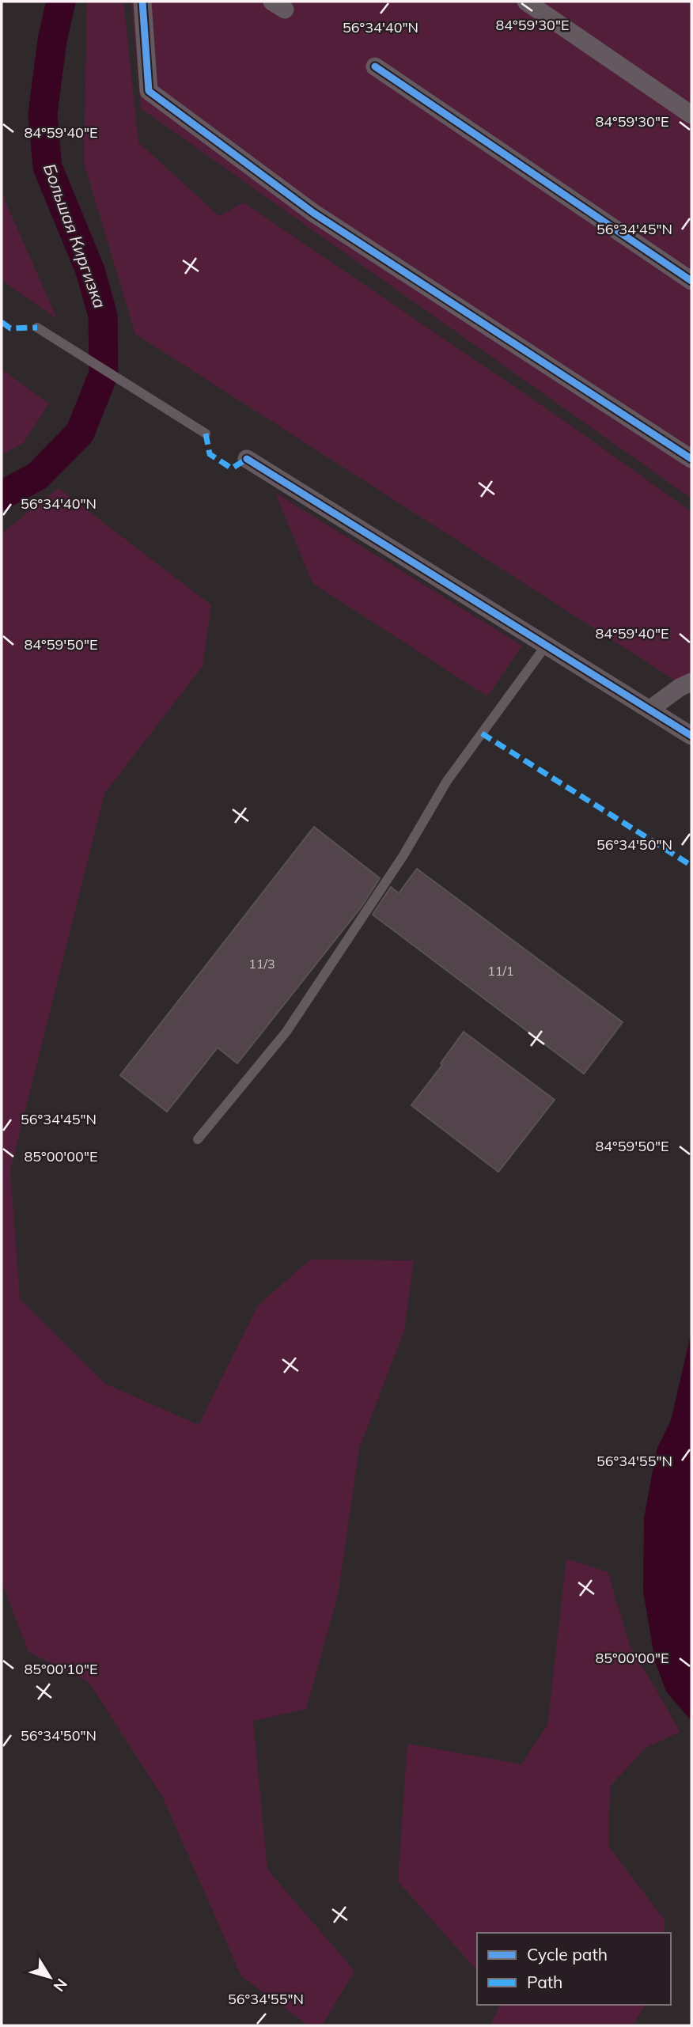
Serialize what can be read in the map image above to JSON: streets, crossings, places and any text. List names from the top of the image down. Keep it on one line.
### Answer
{"water":["Большая Киргизка"],"house_numbers":["11/3","11/1"],"legend":["Cycle path","Path"],"north":"bottom right","coordinates":["84°59'30\"E","56°34'40\"N","84°59'40\"E","56°34'45\"N","84°59'50\"E","56°34'50\"N","85°00'00\"E","56°34'55\"N","85°00'10\"E"]}
